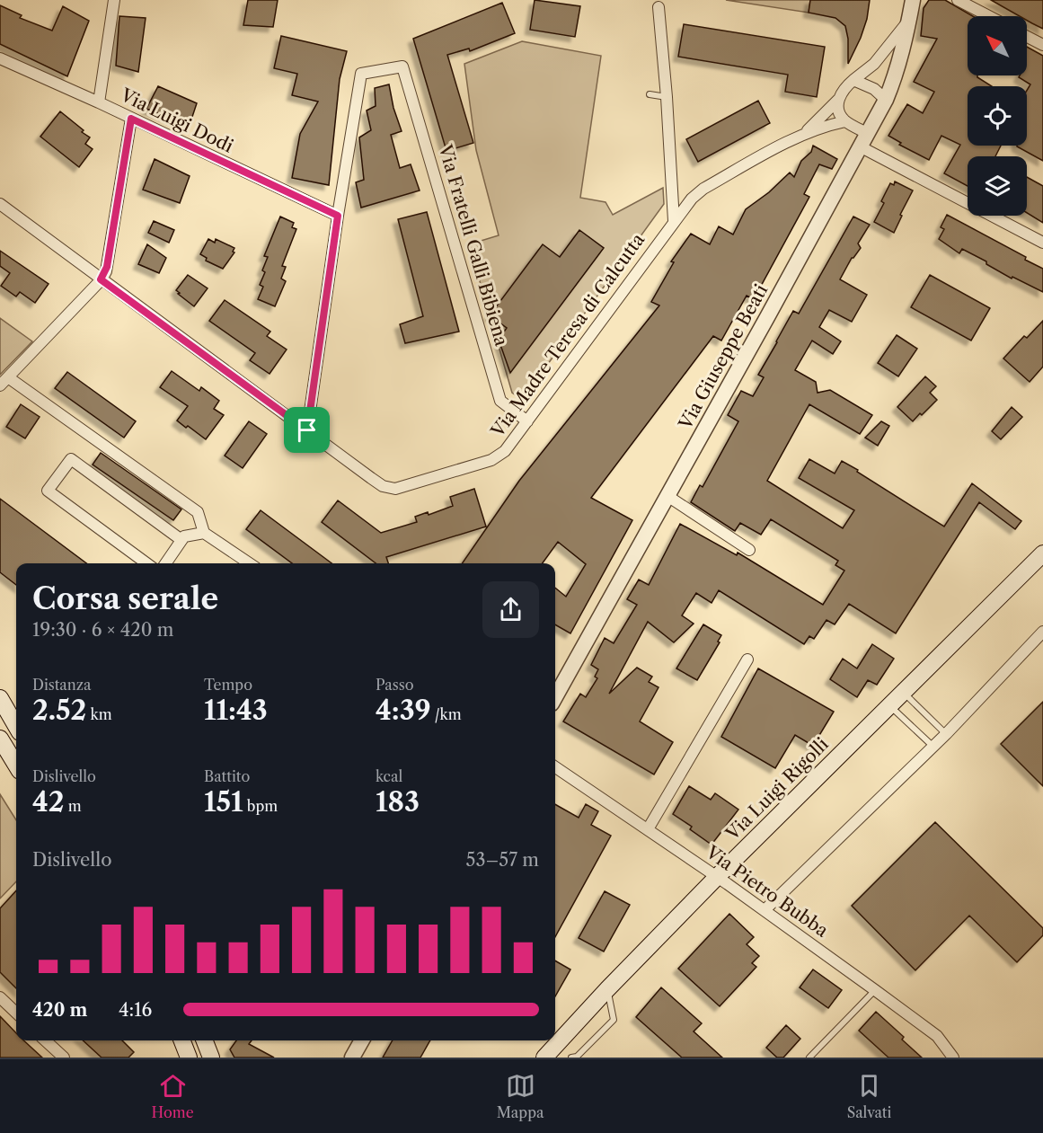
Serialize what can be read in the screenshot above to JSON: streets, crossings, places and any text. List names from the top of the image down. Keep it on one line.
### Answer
{"streets":{"main road":["Via Luigi Rigolli"],"street":["Via Luigi Dodi","Via Fratelli Galli Bibiena","Via Madre Teresa di Calcutta","Via Giuseppe Beati","Via Pietro Bubba"]},"crossings":[["Via Luigi Dodi","Via Fratelli Galli Bibiena"],["Via Fratelli Galli Bibiena","Via Madre Teresa di Calcutta"],["Via Madre Teresa di Calcutta","Via Giuseppe Beati"],["Via Luigi Rigolli","Via Pietro Bubba"]],"north":"top left","page":{"heading":["Corsa serale","19:30 · 6 × 420 m"],"stats":[["Distanza","2.52 km"],["Tempo","11:43"],["Passo","4:39 /km"],["Dislivello","42 m"],["Battito","151 bpm"],["kcal","183"]],"chart":["Dislivello","53–57 m"],"list":[{"name":"420 m","note":"4:16"}],"tabs":["Home","Mappa","Salvati"]}}
